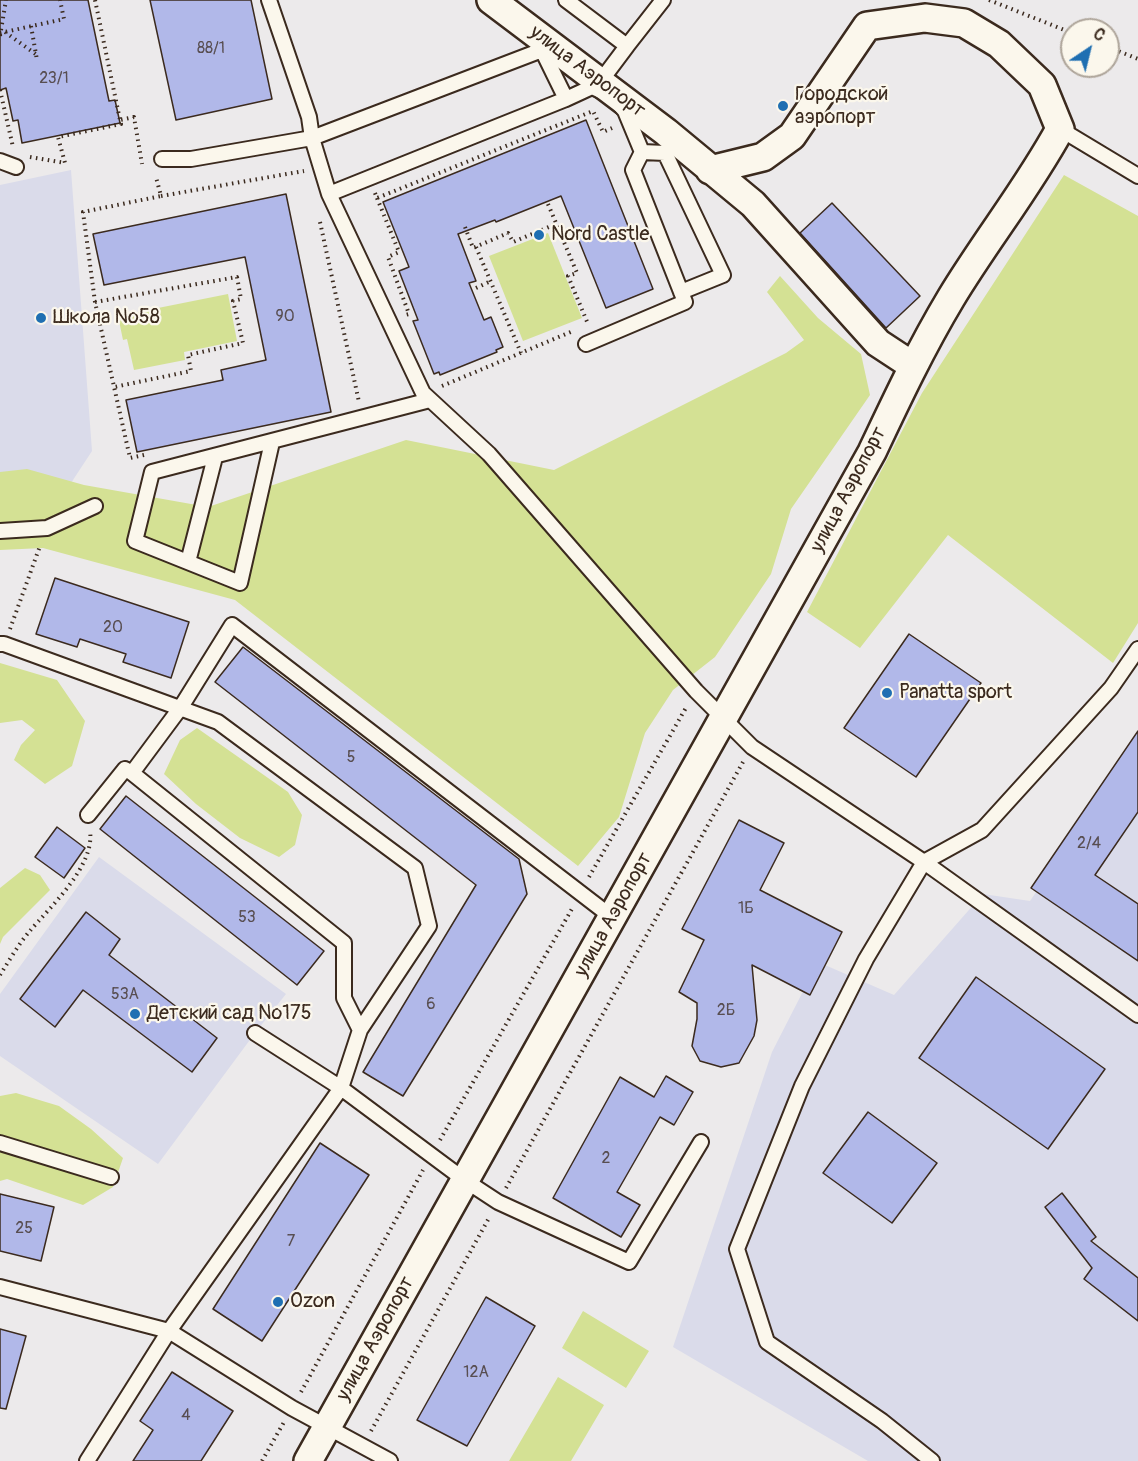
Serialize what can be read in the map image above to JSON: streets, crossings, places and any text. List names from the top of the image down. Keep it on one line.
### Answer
{"streets":{"street":["улица Аэропорт"]},"places":["Городской аэропорт","Nord Castle","Школа №58","Panatta sport","Детский сад №175","Ozon"],"house_numbers":["88/1","23/1","90","20","5","2/4","1Б","53","53А","6","2Б","2","25","7","12А","4"],"north":"top right"}
